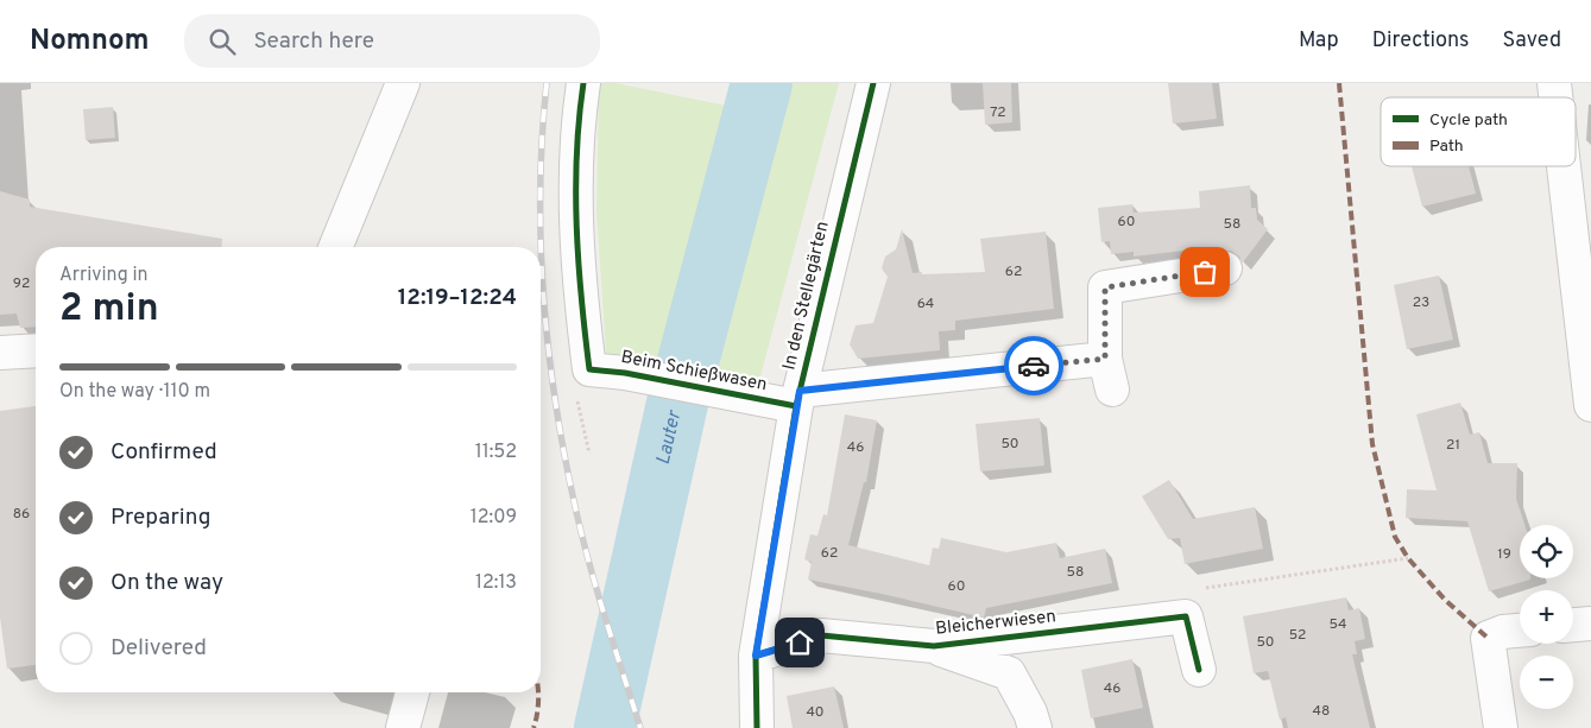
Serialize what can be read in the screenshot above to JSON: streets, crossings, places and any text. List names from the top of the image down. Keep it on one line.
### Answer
{"streets":{"street":["In den Stellegärten","Beim Schießwasen","Bleicherwiesen"]},"crossings":[["In den Stellegärten","Beim Schießwasen"],["In den Stellegärten","Bleicherwiesen"]],"water":["Lauter"],"house_numbers":["72","60","58","62","92","23","64","50","21","46","86","62","19","58","60","54","52","50","46","48","40"],"legend":["Cycle path","Path"],"page":{"header":"Nomnom","search":"Search here","nav":["Map","Directions","Saved"],"heading":["2 min","Arriving in","12:19–12:24"],"bar":"On the way · 110 m","list":[["Confirmed","11:52"],["Preparing","12:09"],["On the way","12:13"],"Delivered"],"map_buttons":["+","−"]}}
